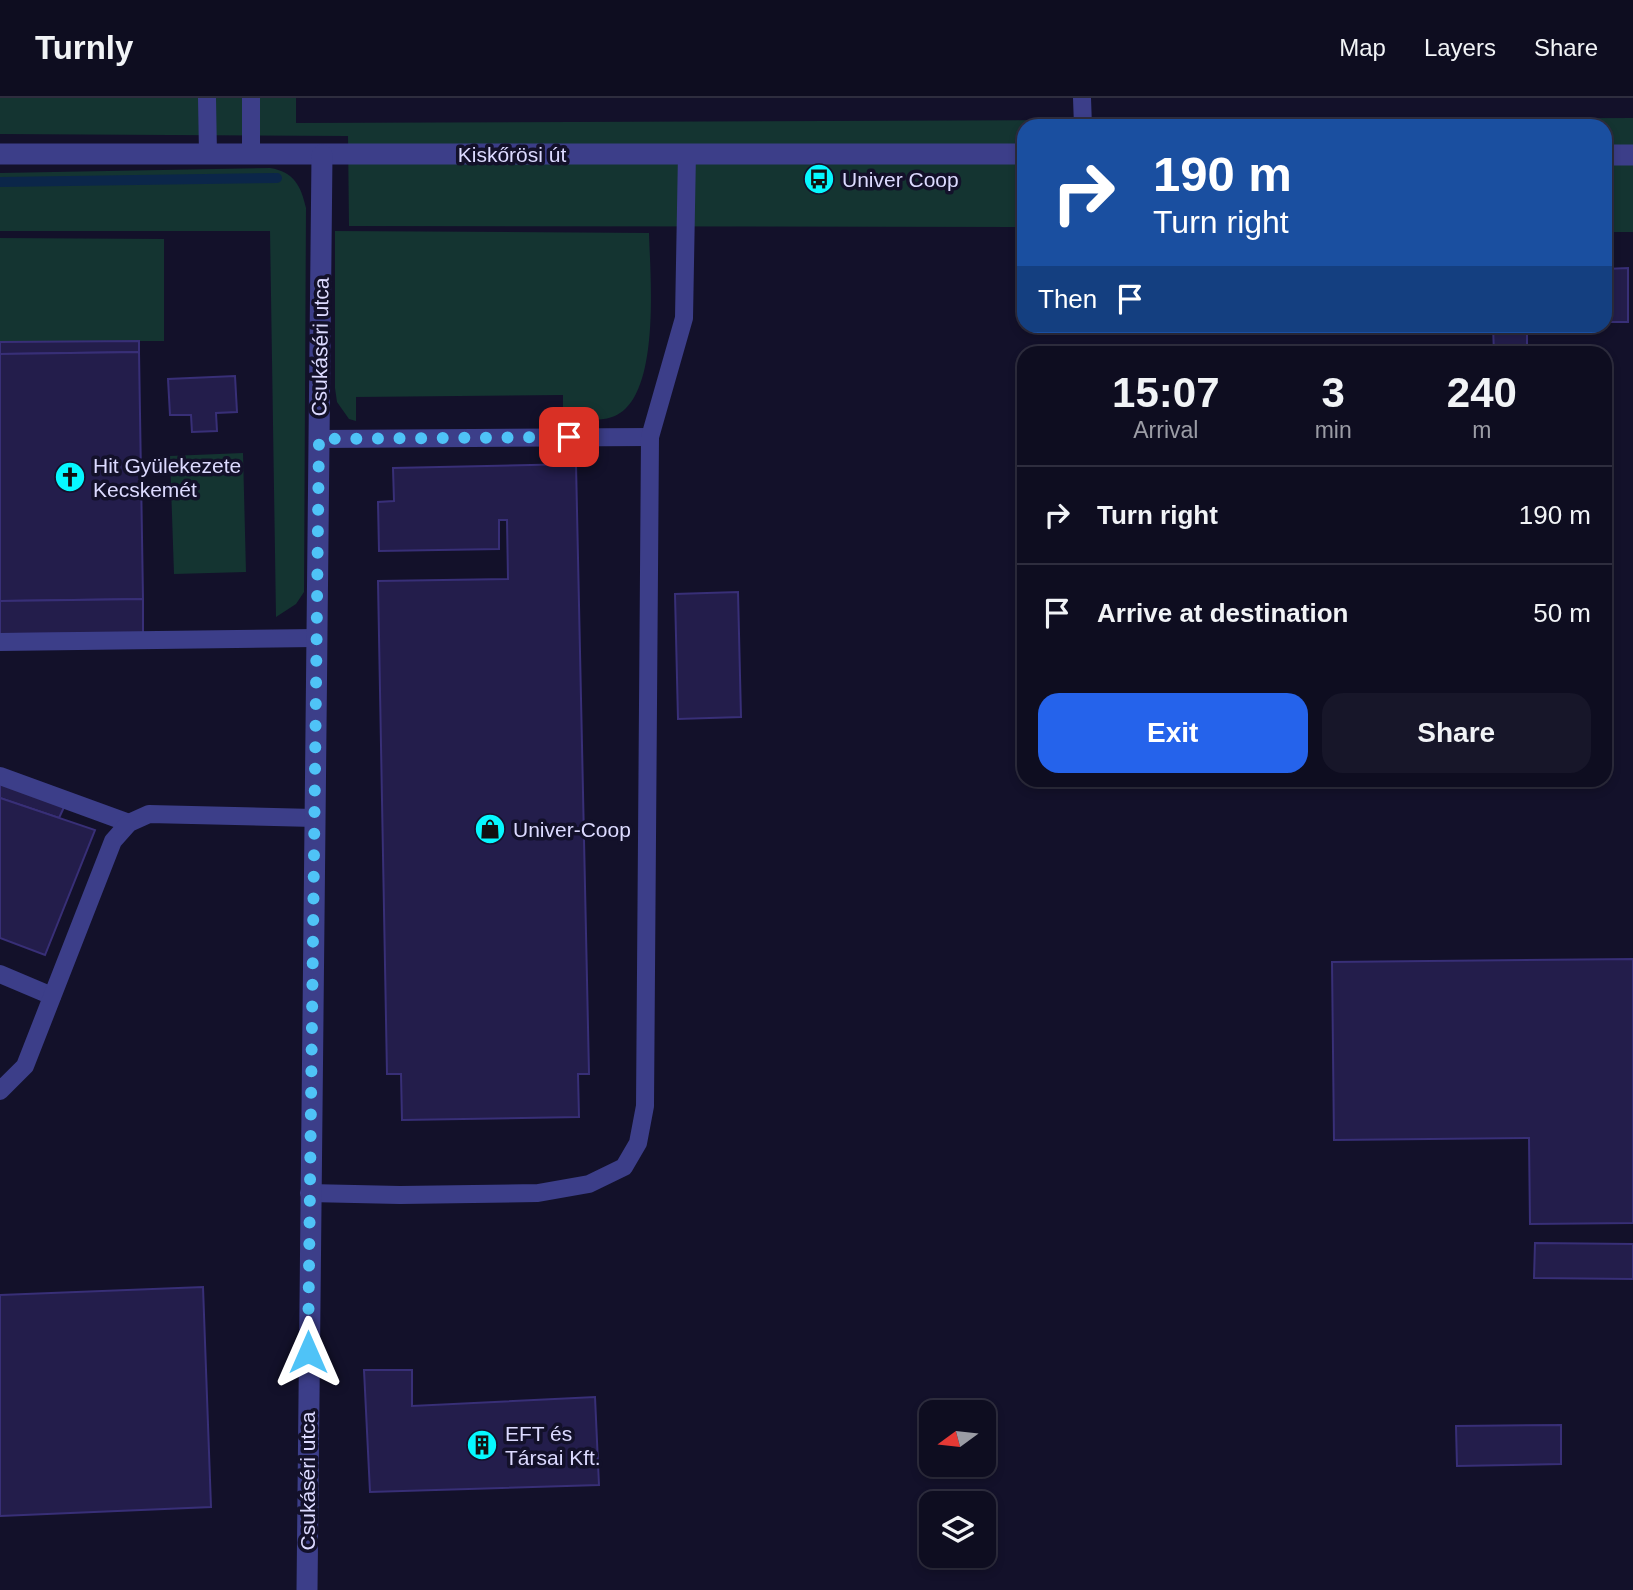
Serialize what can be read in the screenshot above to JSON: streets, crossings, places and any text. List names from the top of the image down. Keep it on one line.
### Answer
{"streets":{"street":["Kiskőrösi út","Csukáséri utca"]},"crossings":[["Kiskőrösi út","Csukáséri utca"]],"places":{"bus stop":["Univer Coop"],"church":["Hit Gyülekezete Kecskemét"],"shop":["Univer-Coop"],"building":["EFT és Társai Kft."]},"north":"left","page":{"header":"Turnly","nav":["Map","Layers","Share"],"turn":["190 m","Turn right"],"then":"Then","eta":["15:07","Arrival","3","min","240","m"],"list":[{"name":"Turn right","value":"190 m"},{"name":"Arrive at destination","value":"50 m"}],"buttons":["Exit","Share"]}}
